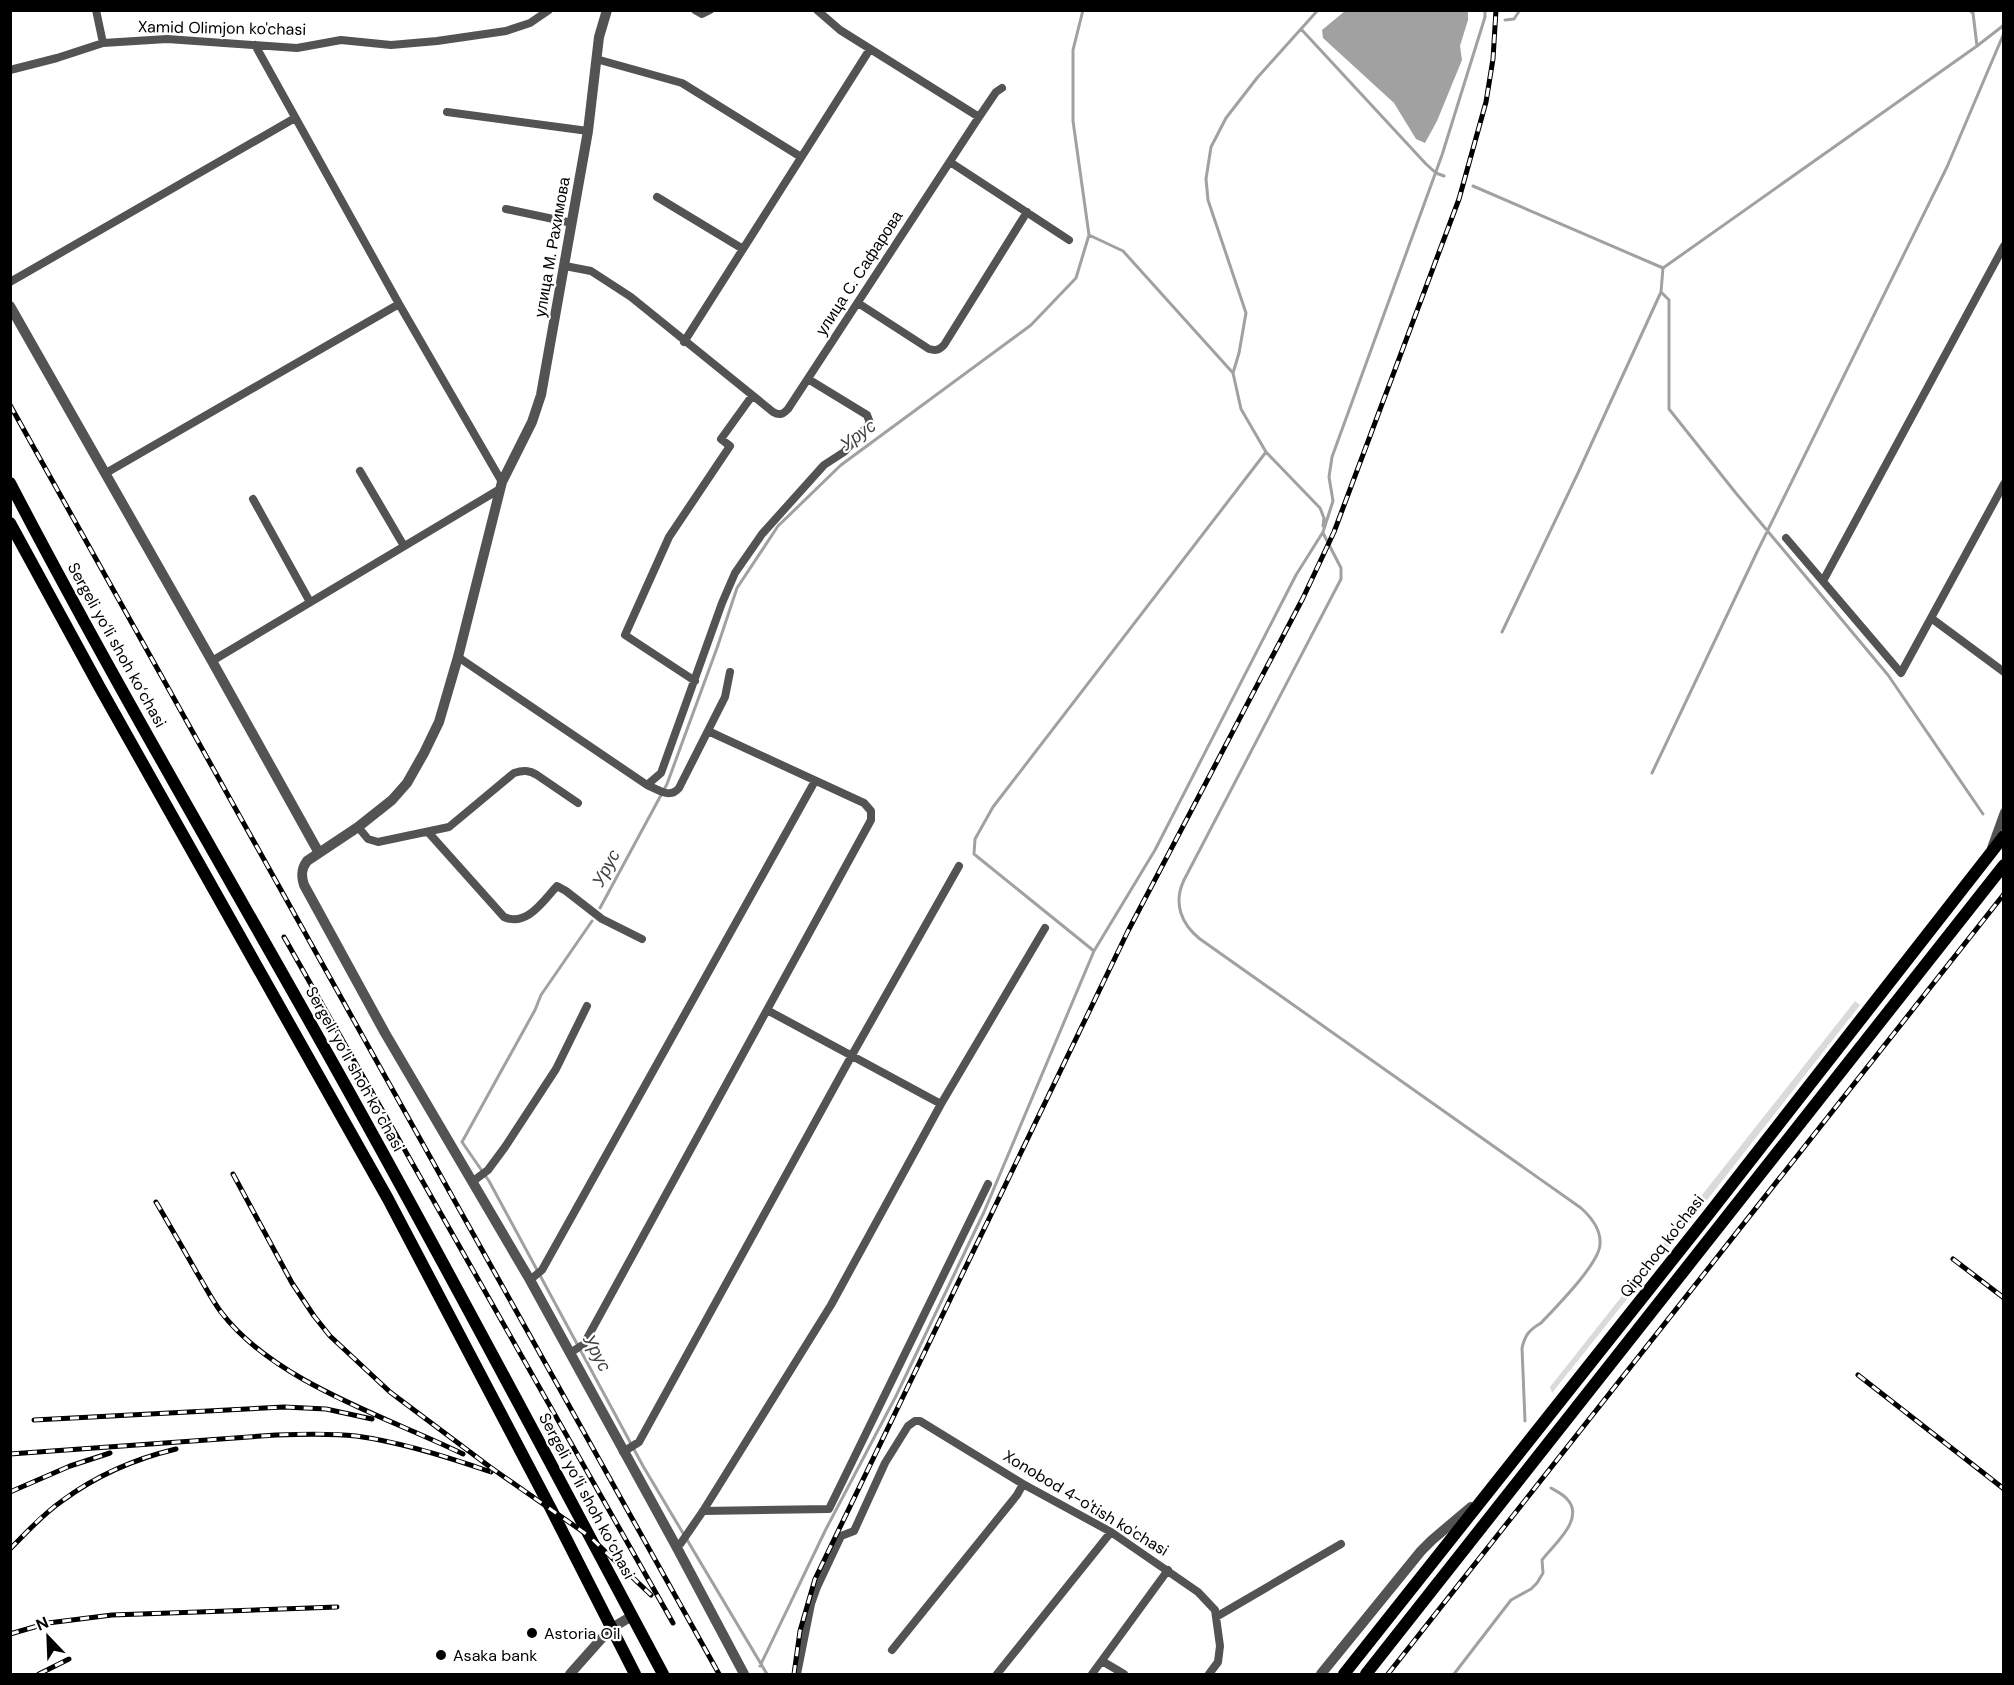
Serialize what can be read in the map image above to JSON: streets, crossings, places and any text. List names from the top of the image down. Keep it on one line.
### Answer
{"streets":{"main road":["Sergeli yo‘li shoh ko‘chasi","Qipchoq ko'chasi"],"street":["Xamid Olimjon ko'chasi","улица М. Рахимова","улица С. Сафарова","Xonobod 4-o'tish ko'chasi"]},"crossings":[["улица М. Рахимова","улица С. Сафарова"]],"water":["Урус"],"places":["Astoria Oil","Asaka bank"],"north":"top left"}
